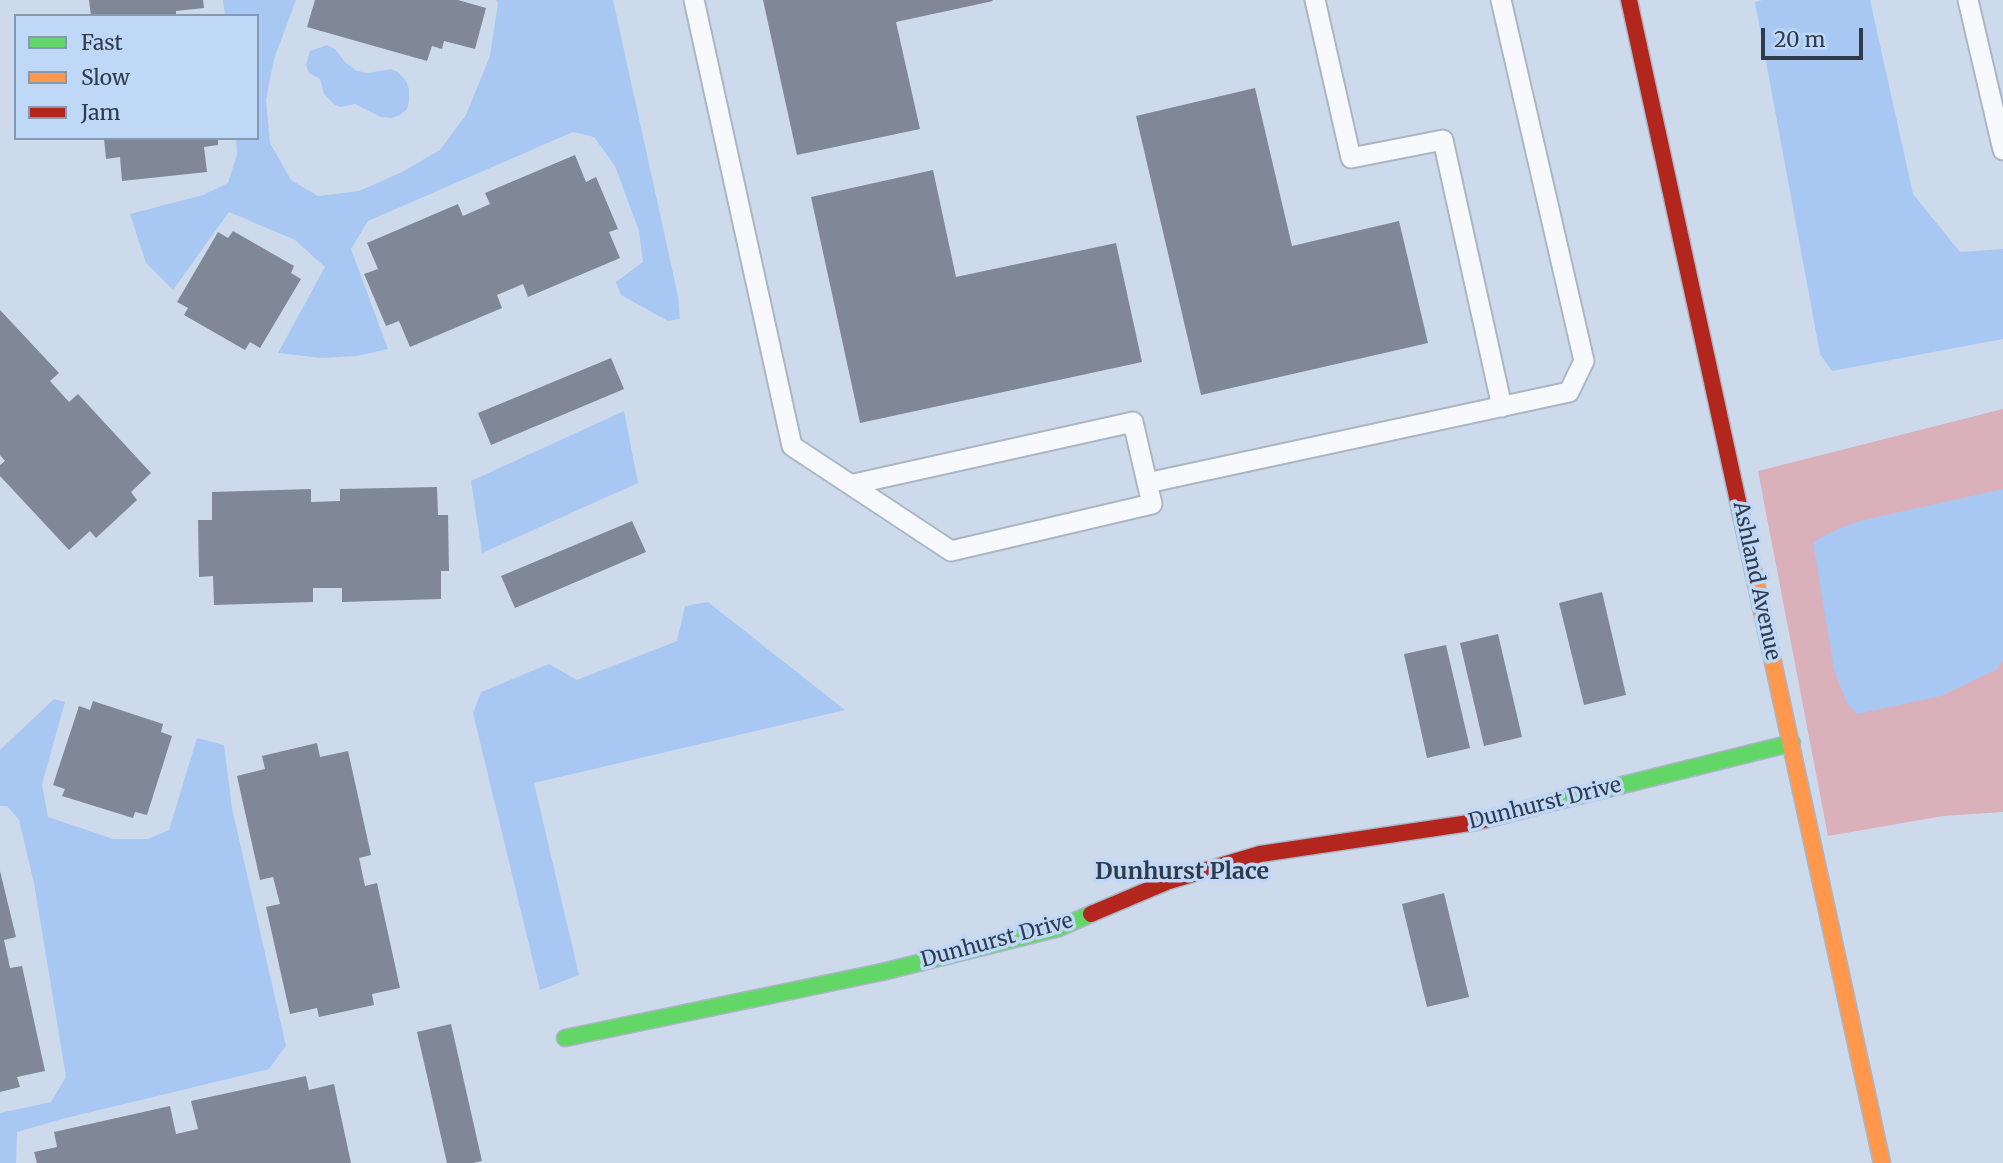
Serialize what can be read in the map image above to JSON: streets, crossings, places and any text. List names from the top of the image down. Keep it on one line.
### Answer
{"streets":{"street":["Ashland Avenue","Dunhurst Drive"]},"crossings":[["Ashland Avenue","Dunhurst Drive"]],"districts":["Dunhurst Place"],"legend":["Fast","Slow","Jam"],"scale_bar":"20 m"}
